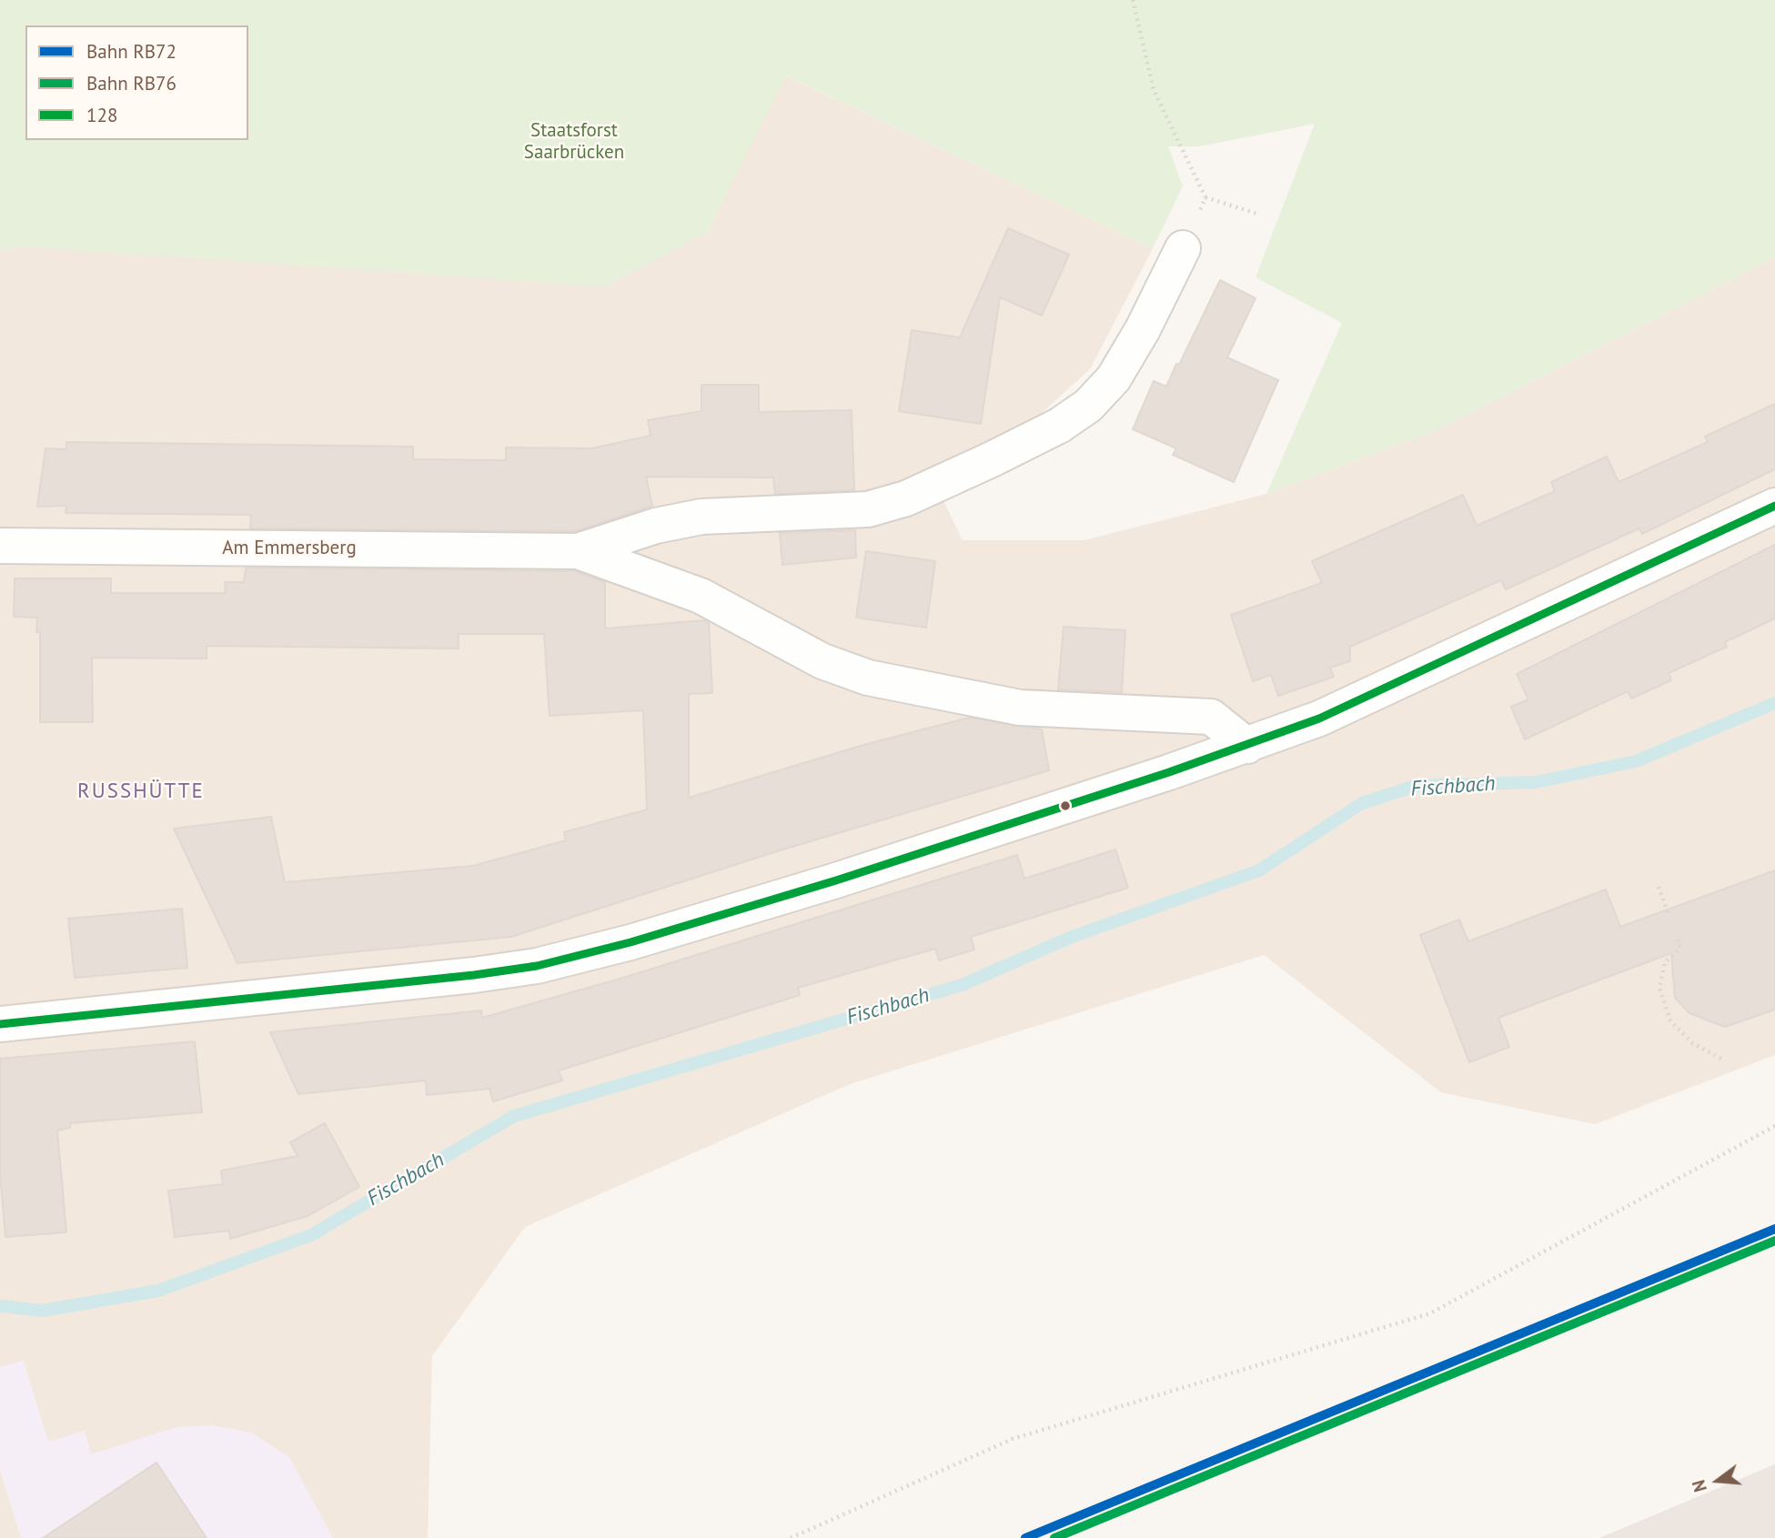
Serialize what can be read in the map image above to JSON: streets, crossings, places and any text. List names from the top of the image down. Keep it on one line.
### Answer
{"streets":{"street":["Am Emmersberg"]},"districts":["RUSSHÜTTE"],"water":["Fischbach"],"parks":["Staatsforst Saarbrücken"],"lines":["transit line 128","rail line RB72","rail line RB76"],"legend":["Bahn RB72","Bahn RB76","128"],"north":"left"}
